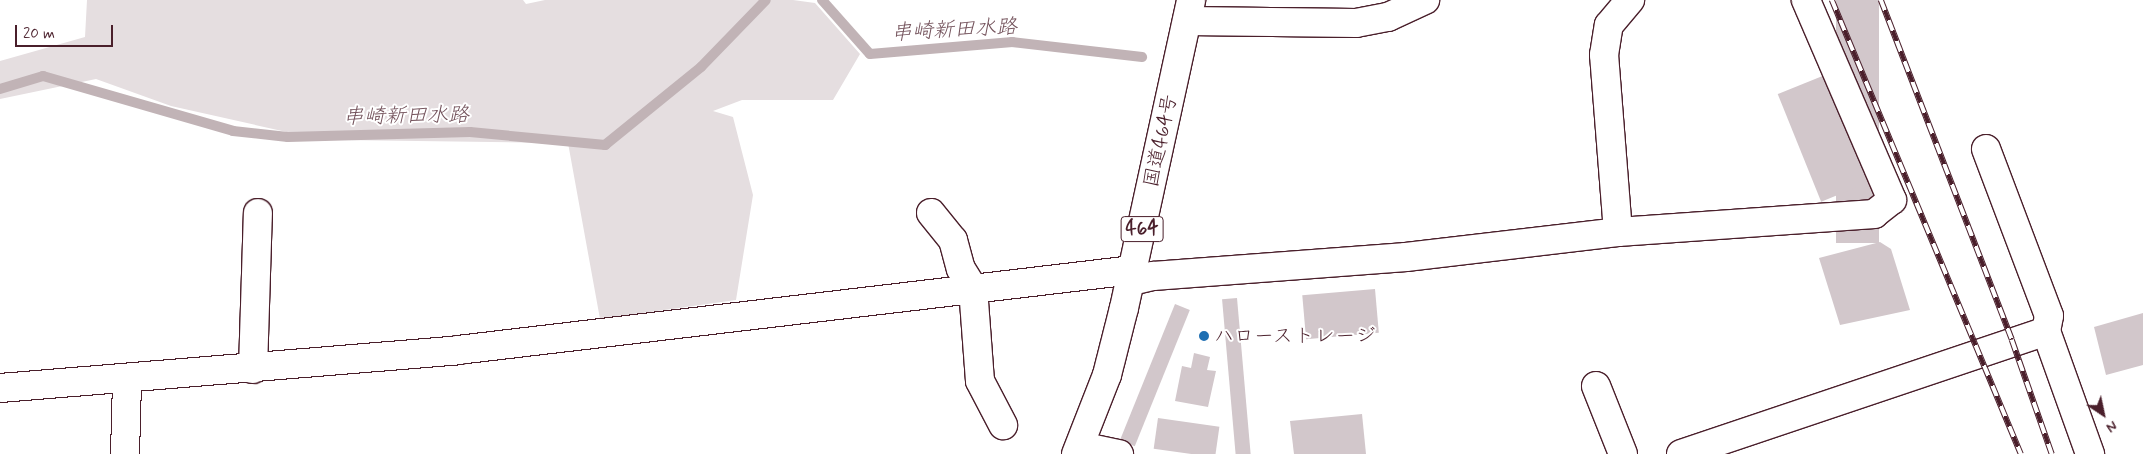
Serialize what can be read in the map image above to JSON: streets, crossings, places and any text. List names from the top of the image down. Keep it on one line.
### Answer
{"streets":{"main road":["国道464号","464"]},"water":["串崎新田水路"],"places":["ハローストレージ"],"scale_bar":"20 m","north":"bottom right"}
